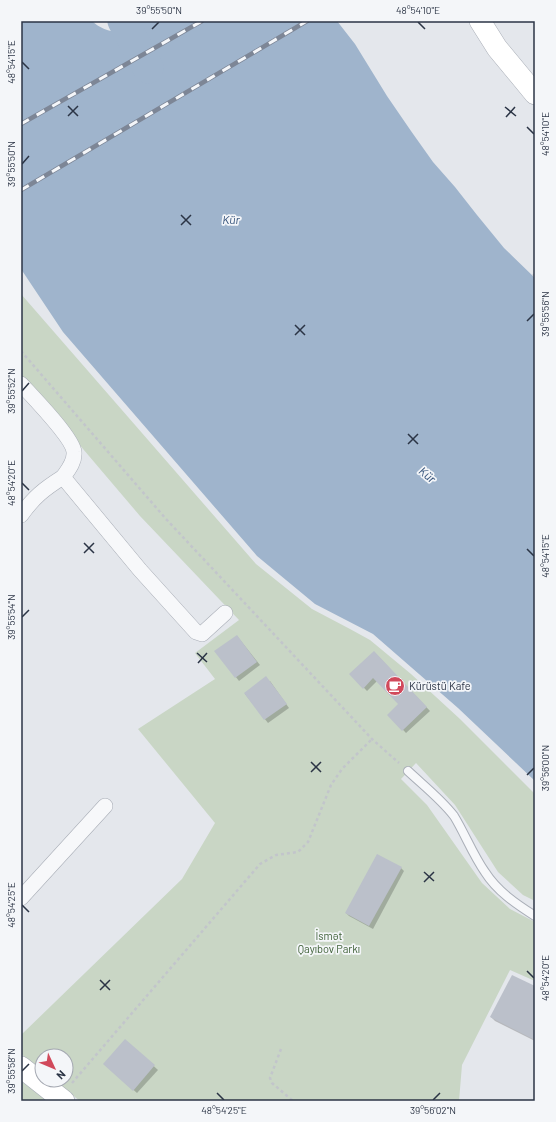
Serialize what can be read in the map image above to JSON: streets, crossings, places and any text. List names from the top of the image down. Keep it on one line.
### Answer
{"water":["Kür"],"parks":["İsmət Qayıbov Parkı"],"places":{"cafe":["Kürüstü Kafe"]},"north":"bottom right","coordinates":["39°55'50\"N","48°54'10\"E","48°54'15\"E","39°55'56\"N","39°55'52\"N","48°54'20\"E","39°55'54\"N","39°56'00\"N","48°54'25\"E","39°55'58\"N","39°56'02\"N"]}
